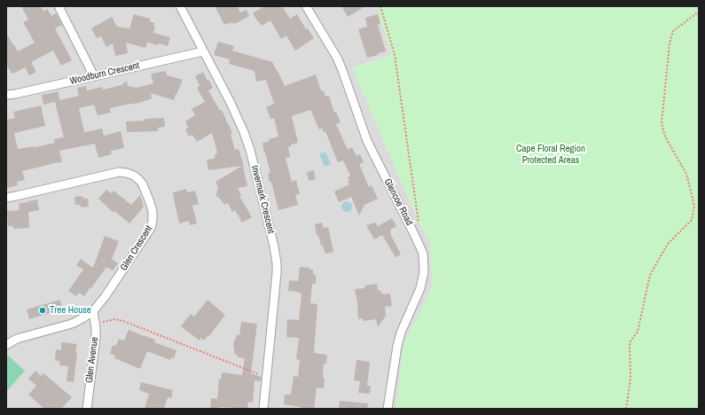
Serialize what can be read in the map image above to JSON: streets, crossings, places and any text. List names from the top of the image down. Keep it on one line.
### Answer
{"streets":{"street":["Woodburn Crescent","Invermark Crescent","Glencoe Road","Glen Crescent","Glen Avenue"]},"crossings":[["Woodburn Crescent","Invermark Crescent"],["Glen Crescent","Glen Avenue"]],"parks":["Cape Floral Region Protected Areas"],"places":["Tree House"]}
